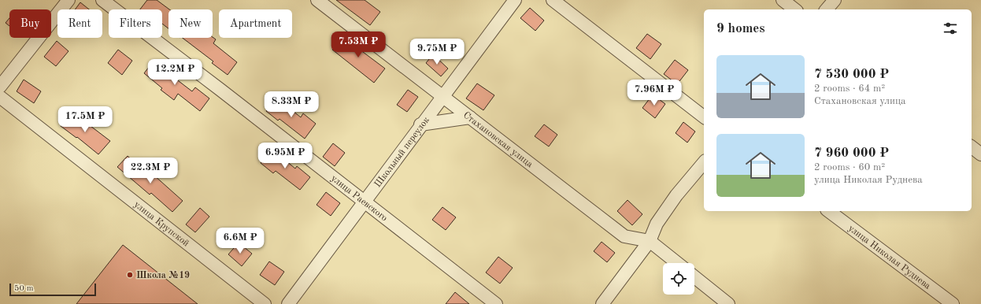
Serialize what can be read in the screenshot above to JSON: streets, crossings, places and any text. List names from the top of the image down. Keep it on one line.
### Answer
{"streets":{"street":["Стахановская улица","Школьный переулок","улица Раевского","улица Крупской","улица Николая Руднева"]},"crossings":[["Стахановская улица","Школьный переулок"],["Школьный переулок","улица Раевского"]],"places":["Школа №19"],"scale_bar":"50 m","page":{"chip":["Buy","Rent","Filters","New","Apartment"],"heading":"9 homes","price":["7.53M ₽","9.75M ₽","12.2M ₽","7.96M ₽","8.33M ₽","17.5M ₽","6.95M ₽","22.3M ₽","6.6M ₽"],"list":[{"name":"7 530 000 ₽","note":"2 rooms · 64 m² · Стахановская улица"},{"name":"7 960 000 ₽","note":"2 rooms · 60 m² · улица Николая Руднева"}],"scale":"50 m"}}
